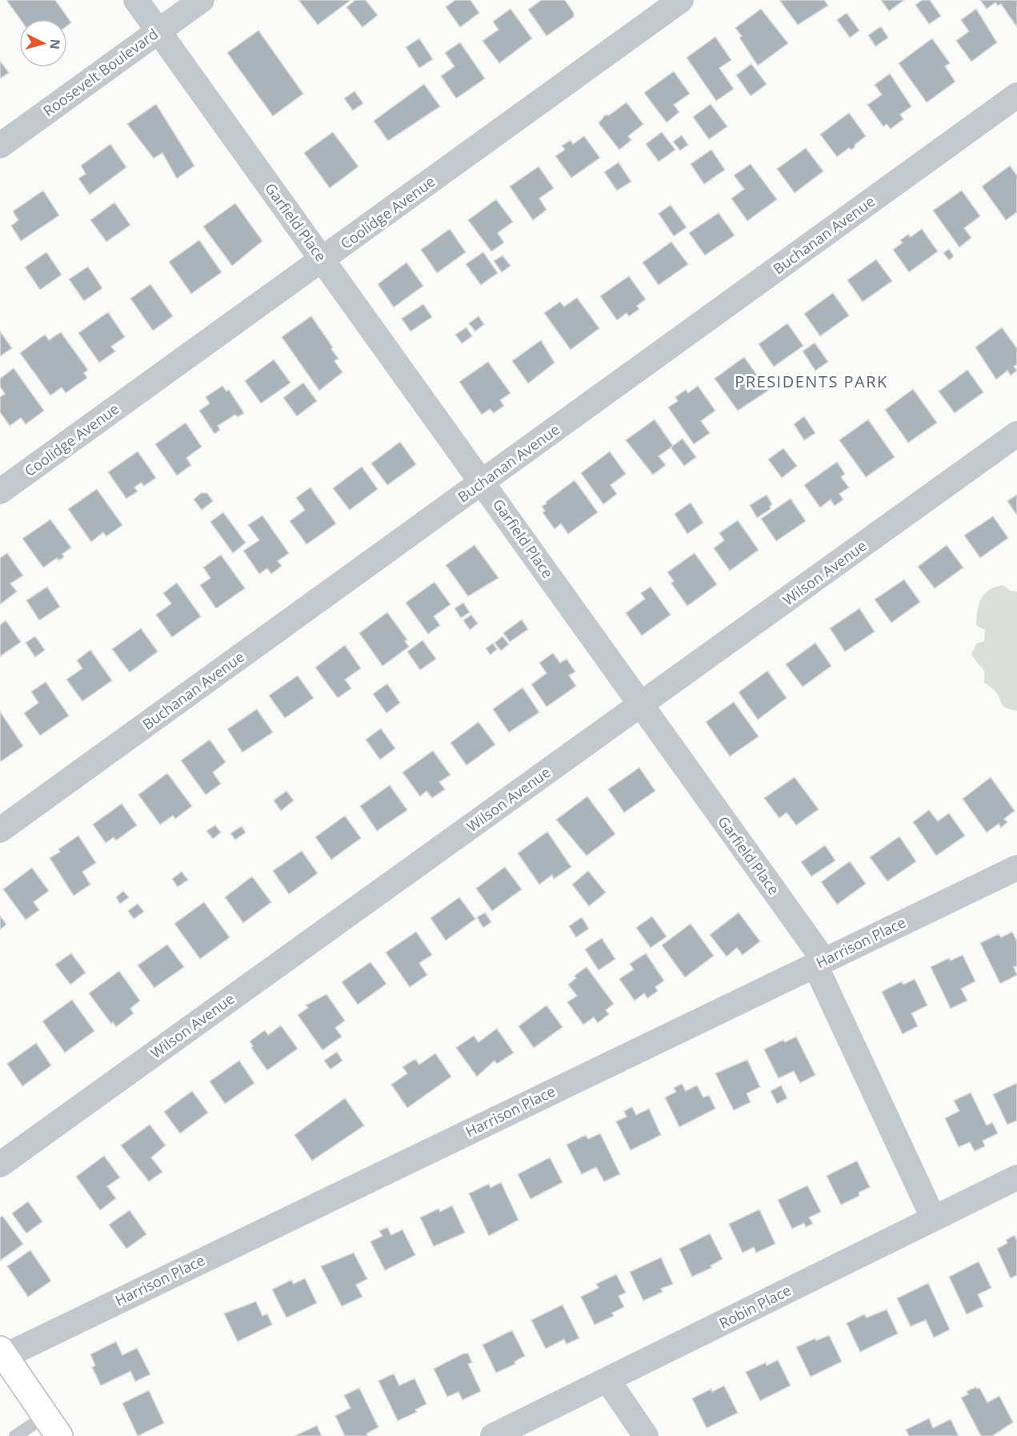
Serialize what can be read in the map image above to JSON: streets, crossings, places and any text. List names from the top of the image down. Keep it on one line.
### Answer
{"streets":{"street":["Roosevelt Boulevard","Coolidge Avenue","Garfield Place","Buchanan Avenue","Wilson Avenue","Harrison Place","Robin Place"]},"crossings":[["Roosevelt Boulevard","Garfield Place"],["Coolidge Avenue","Garfield Place"],["Garfield Place","Buchanan Avenue"],["Garfield Place","Wilson Avenue"],["Garfield Place","Harrison Place"],["Garfield Place","Robin Place"]],"districts":["PRESIDENTS PARK"],"north":"right"}
